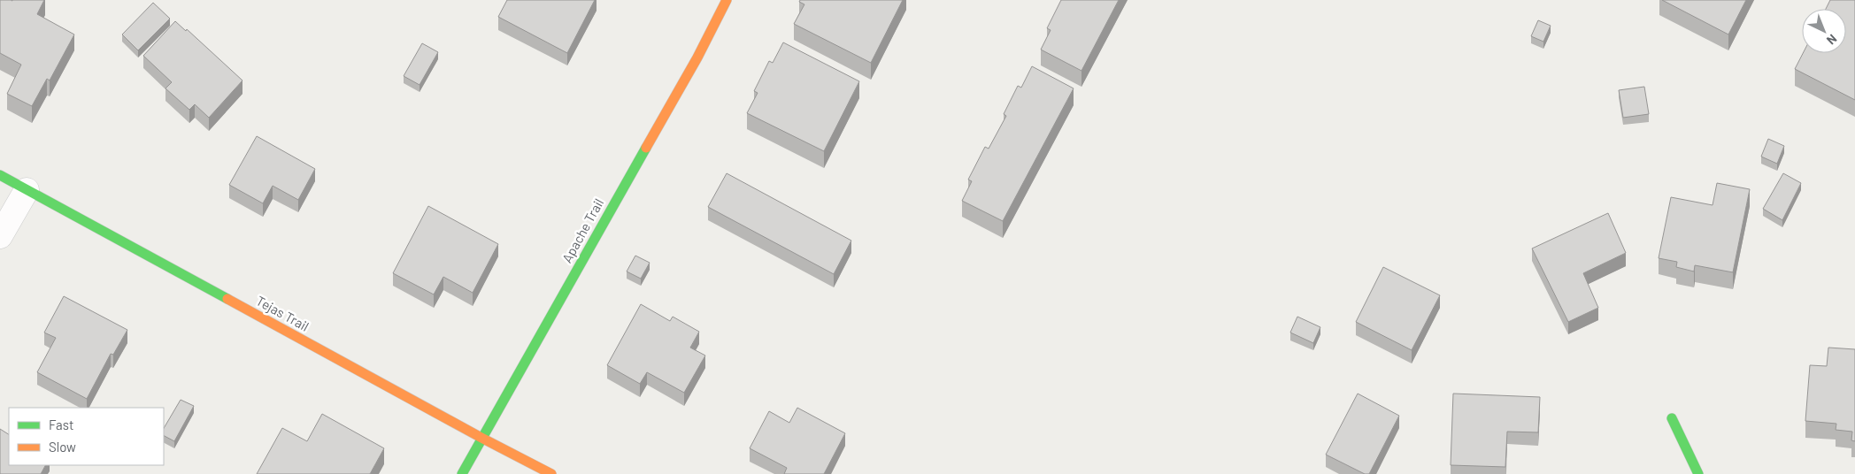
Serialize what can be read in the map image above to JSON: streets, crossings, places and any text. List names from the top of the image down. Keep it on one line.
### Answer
{"streets":{"street":["Apache Trail","Tejas Trail"]},"crossings":[["Apache Trail","Tejas Trail"]],"legend":["Fast","Slow"],"north":"bottom right"}
